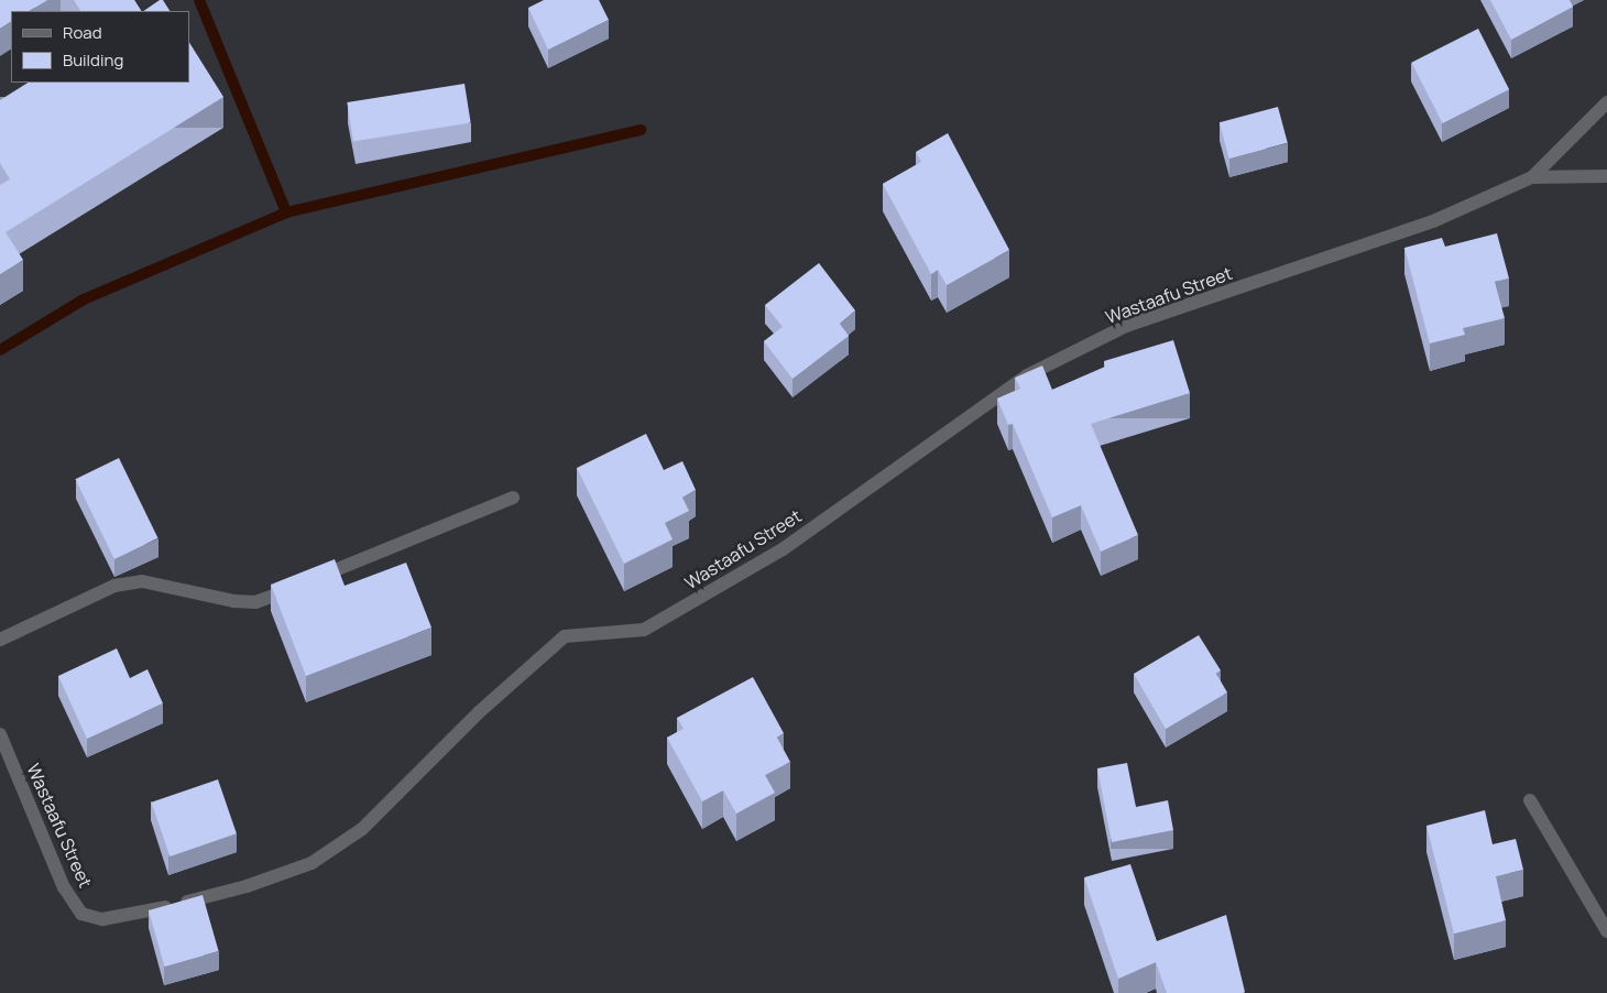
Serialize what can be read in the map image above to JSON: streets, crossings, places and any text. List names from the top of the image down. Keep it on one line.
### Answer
{"streets":{"street":["Wastaafu Street"]},"legend":["Road","Building"]}
